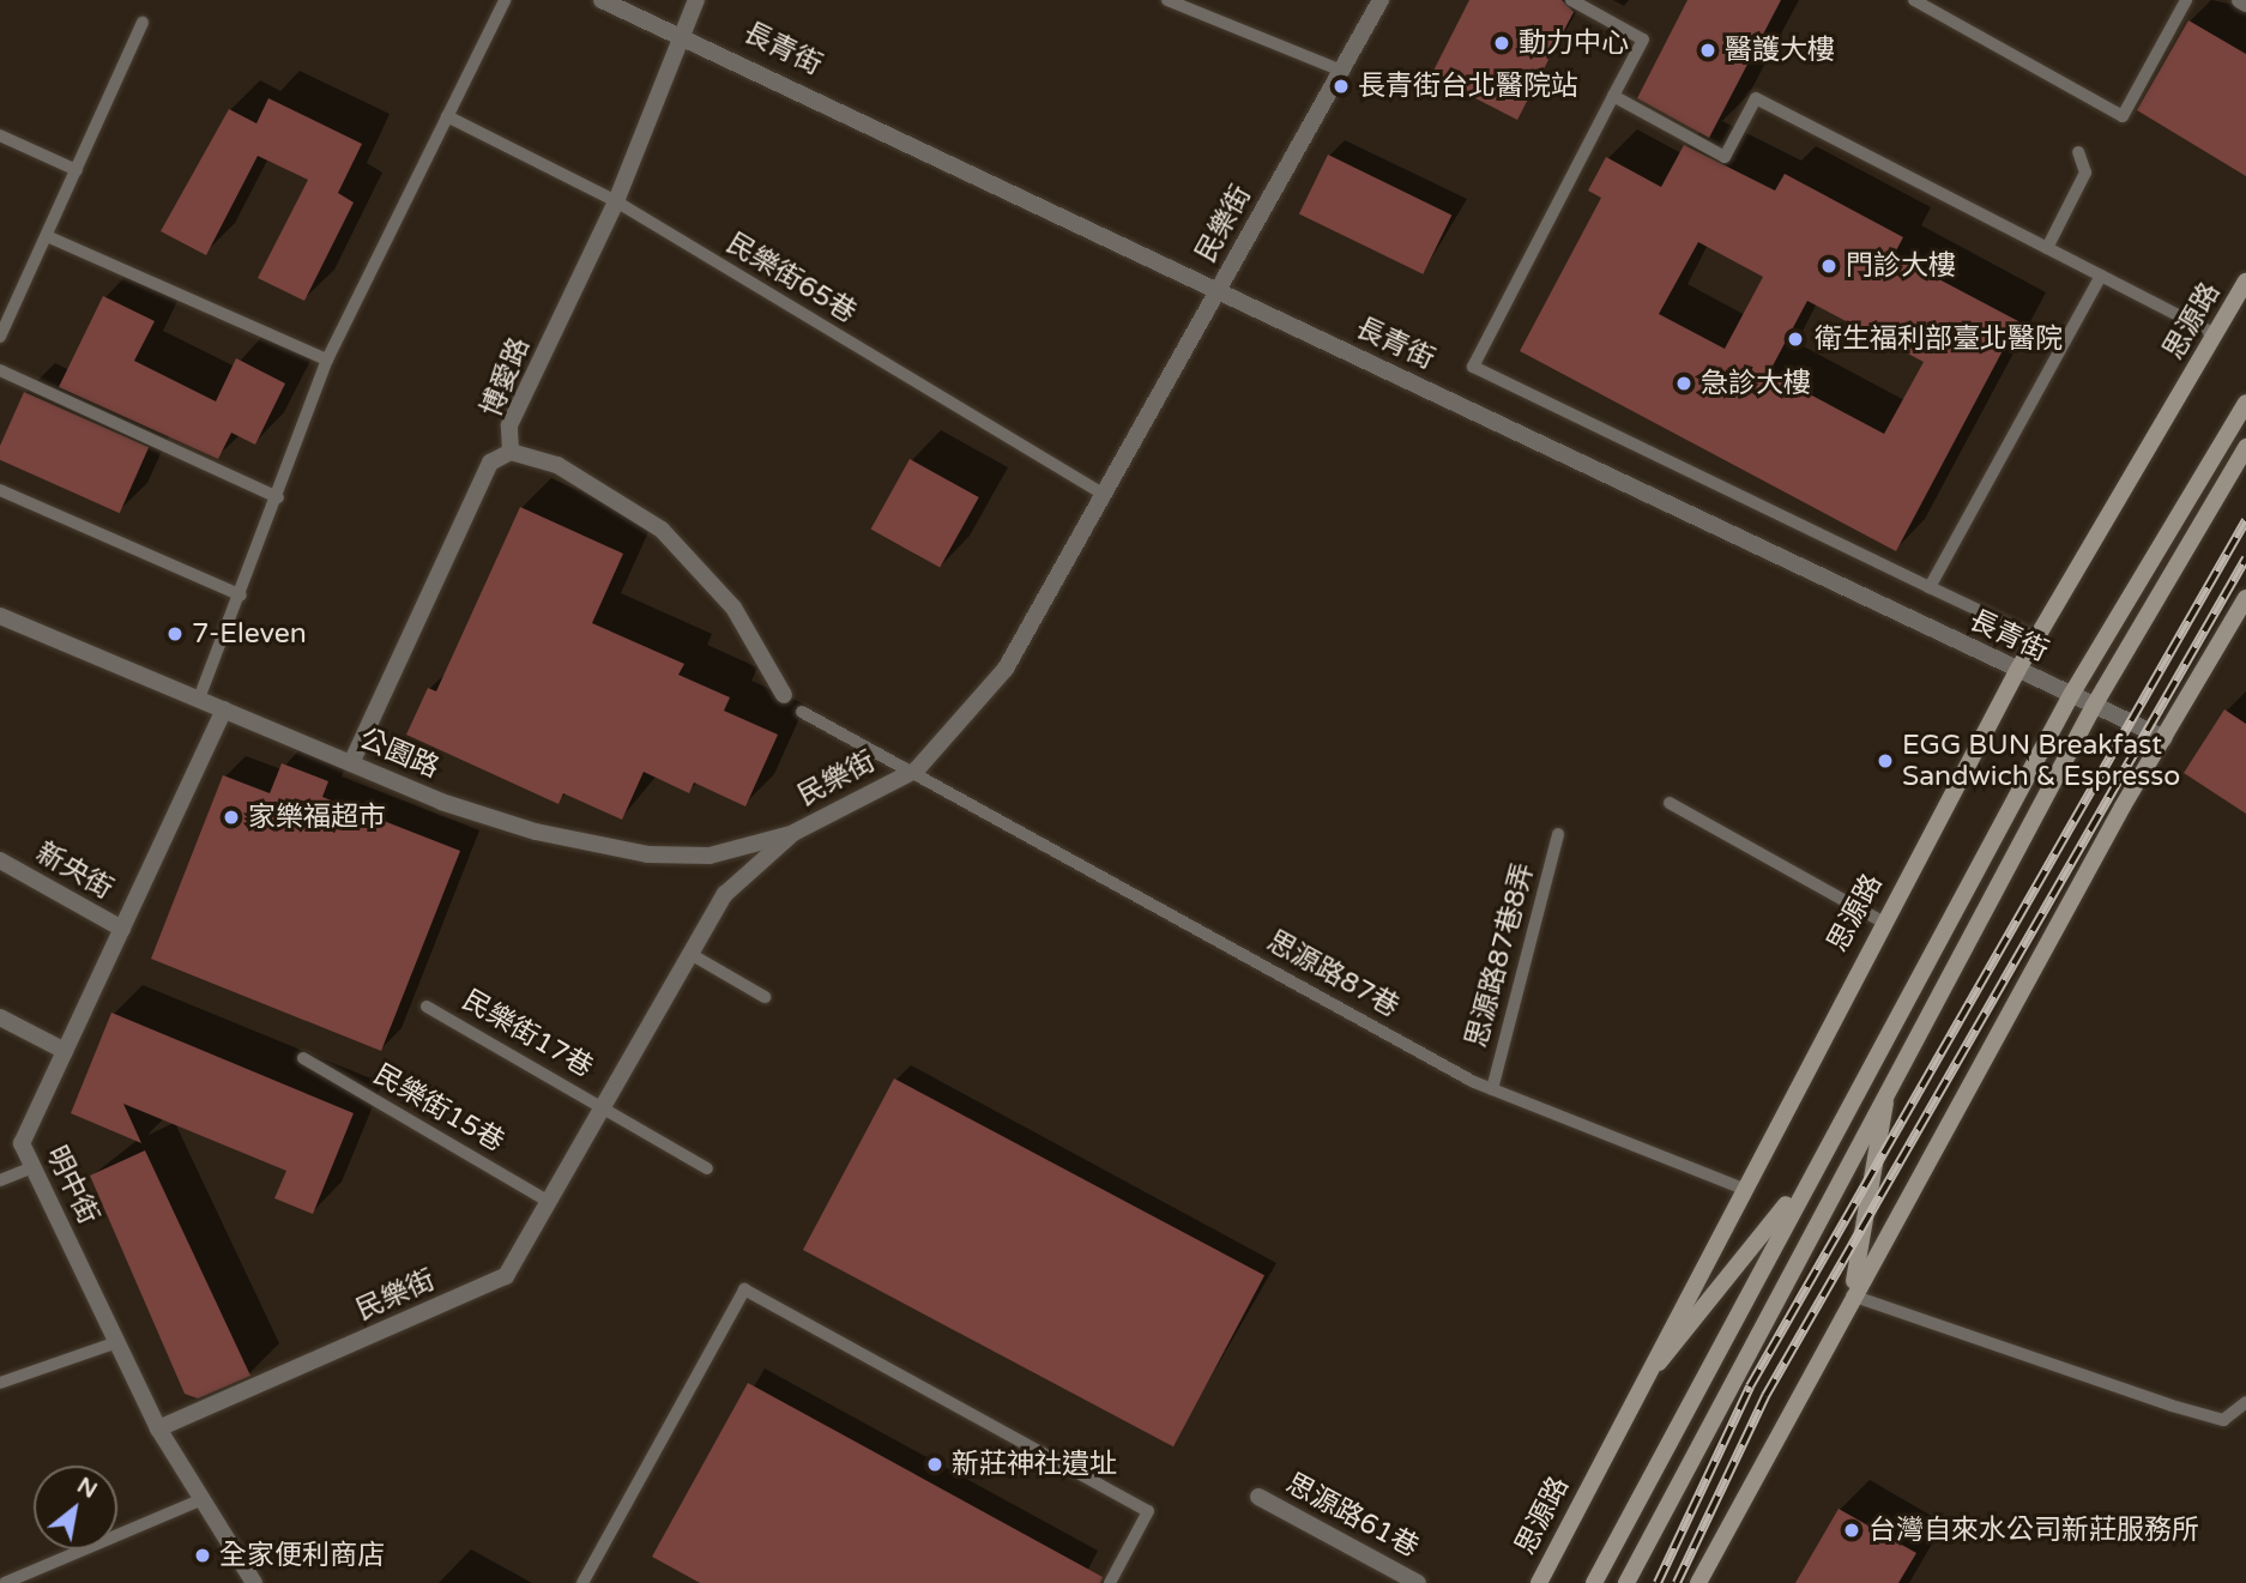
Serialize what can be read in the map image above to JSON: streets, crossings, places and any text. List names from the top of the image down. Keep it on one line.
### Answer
{"streets":{"main road":["思源路"],"street":["長青街","民樂街","博愛路","公園路","新央街","明中街","思源路61巷"],"lane":["民樂街65巷","思源路87巷8弄","思源路87巷","民樂街17巷","民樂街15巷"]},"crossings":[["長青街","民樂街"],["長青街","思源路"],["長青街","博愛路"],["民樂街","民樂街65巷"],["民樂街","公園路"],["民樂街","思源路87巷"],["民樂街","民樂街17巷"],["民樂街","民樂街15巷"],["民樂街","明中街"],["民樂街65巷","博愛路"],["思源路","思源路87巷"],["博愛路","公園路"],["公園路","明中街"],["新央街","明中街"],["思源路87巷8弄","思源路87巷"]],"places":["動力中心","醫護大樓","長青街台北醫院站","門診大樓","衛生福利部臺北醫院","急診大樓","7-Eleven","EGG BUN Breakfast Sandwich & Espresso","家樂福超市","新莊神社遺址","台灣自來水公司新莊服務所","全家便利商店"],"north":"top right"}
